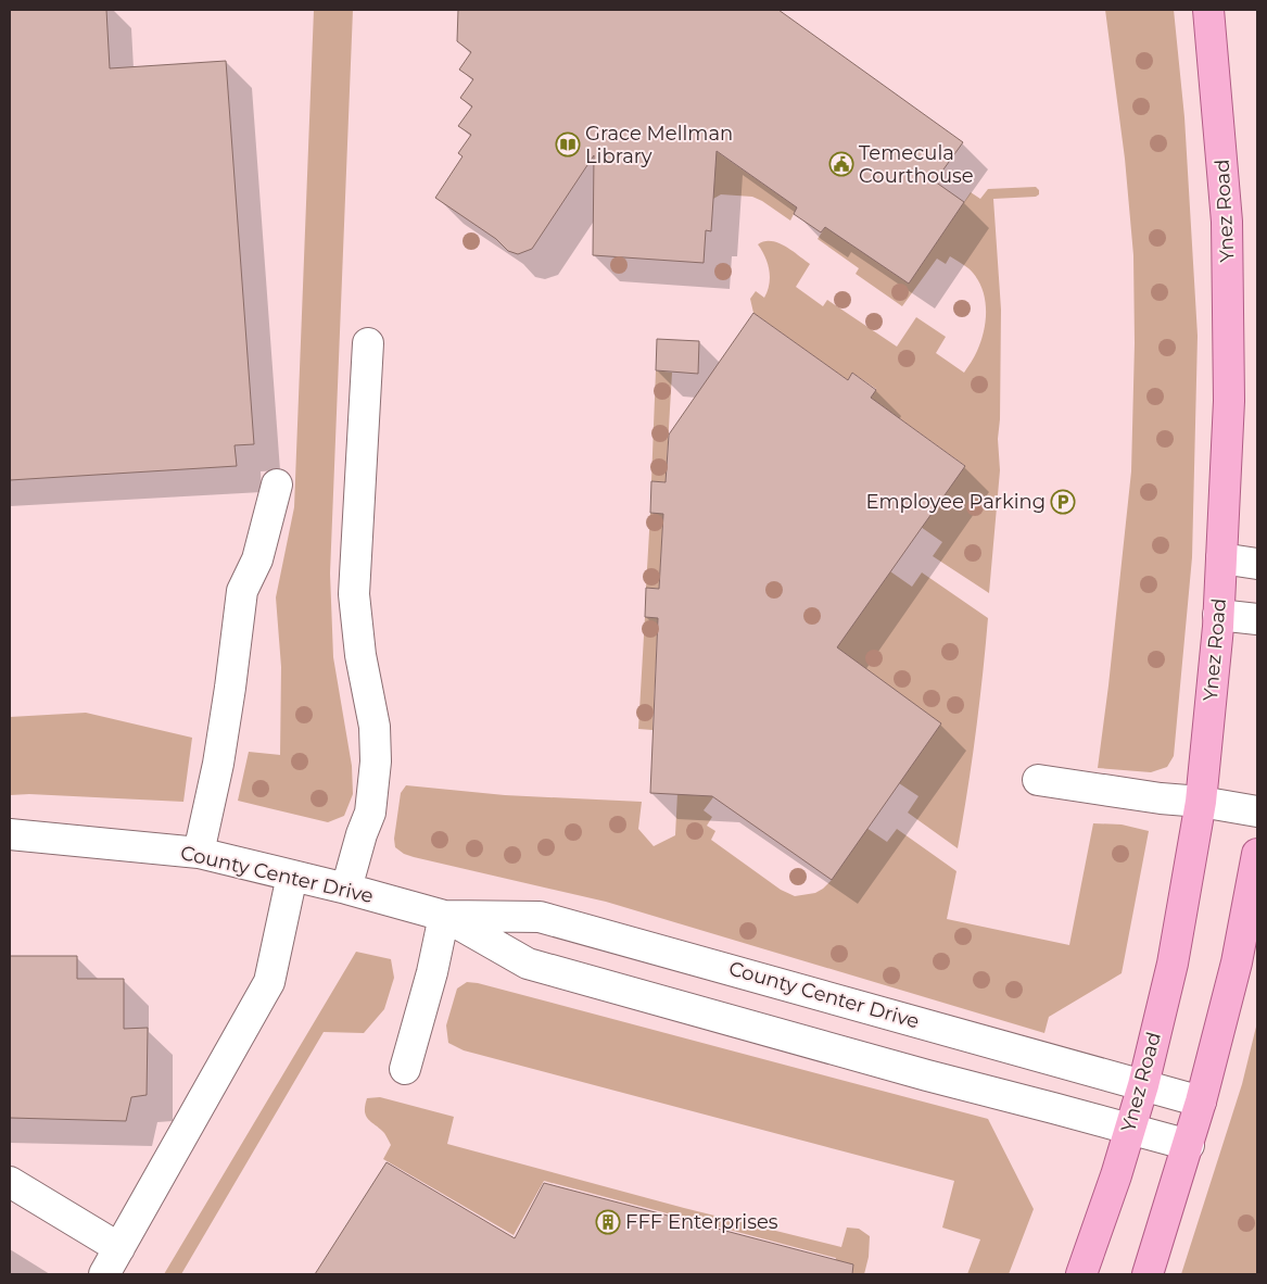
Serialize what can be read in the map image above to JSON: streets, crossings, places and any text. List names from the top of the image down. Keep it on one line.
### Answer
{"streets":{"main road":["Ynez Road"],"street":["County Center Drive"]},"crossings":[["Ynez Road","County Center Drive"]],"places":{"library":["Grace Mellman Library"],"public building":["Temecula Courthouse"],"parking":["Employee Parking"],"building":["FFF Enterprises"]}}
